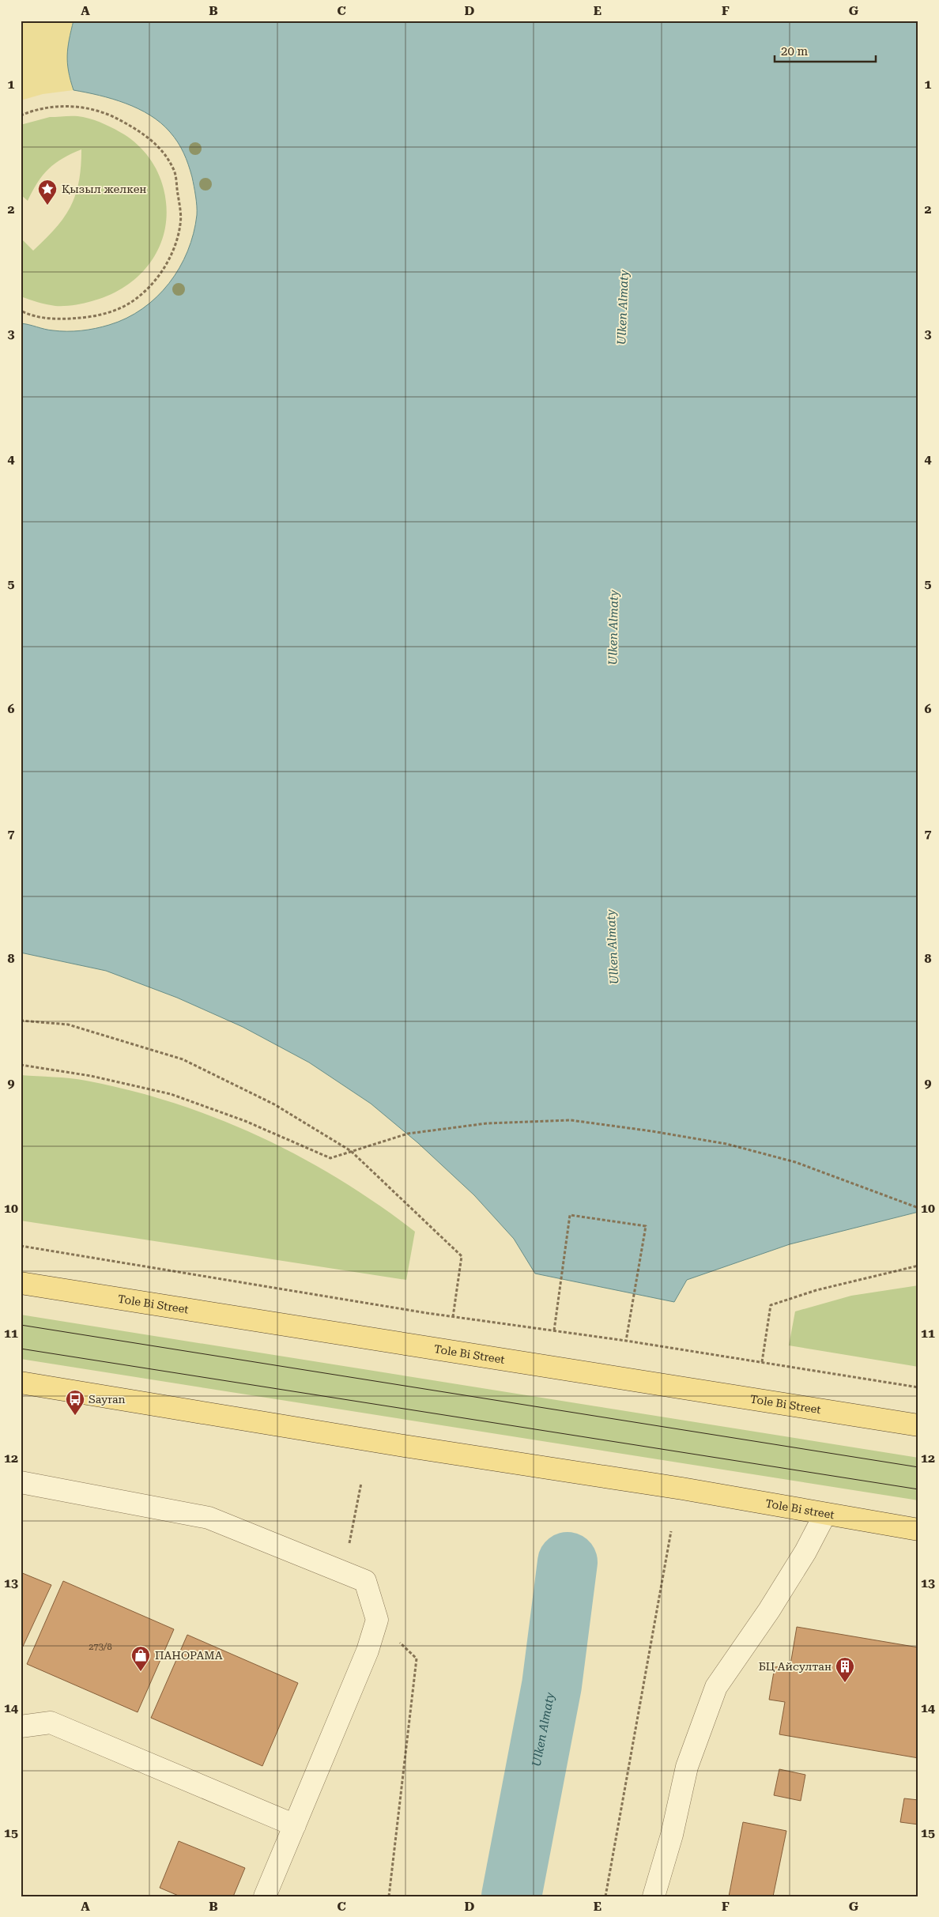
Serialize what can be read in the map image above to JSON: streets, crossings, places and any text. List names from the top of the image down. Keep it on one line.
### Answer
{"streets":{"main road":["Tole Bi Street","Tole Bi street"]},"water":["Ulken Almaty"],"places":{"place":["Қызыл желкен"],"bus stop":["Sayran"],"shop":["ПАНОРАМА"],"building":["БЦ Айсултан"]},"house_numbers":["273/8"],"scale_bar":"20 m","grid":{"columns":["A","B","C","D","E","F","G"],"rows":["1","2","3","4","5","6","7","8","9","10","11","12","13","14","15"]}}
